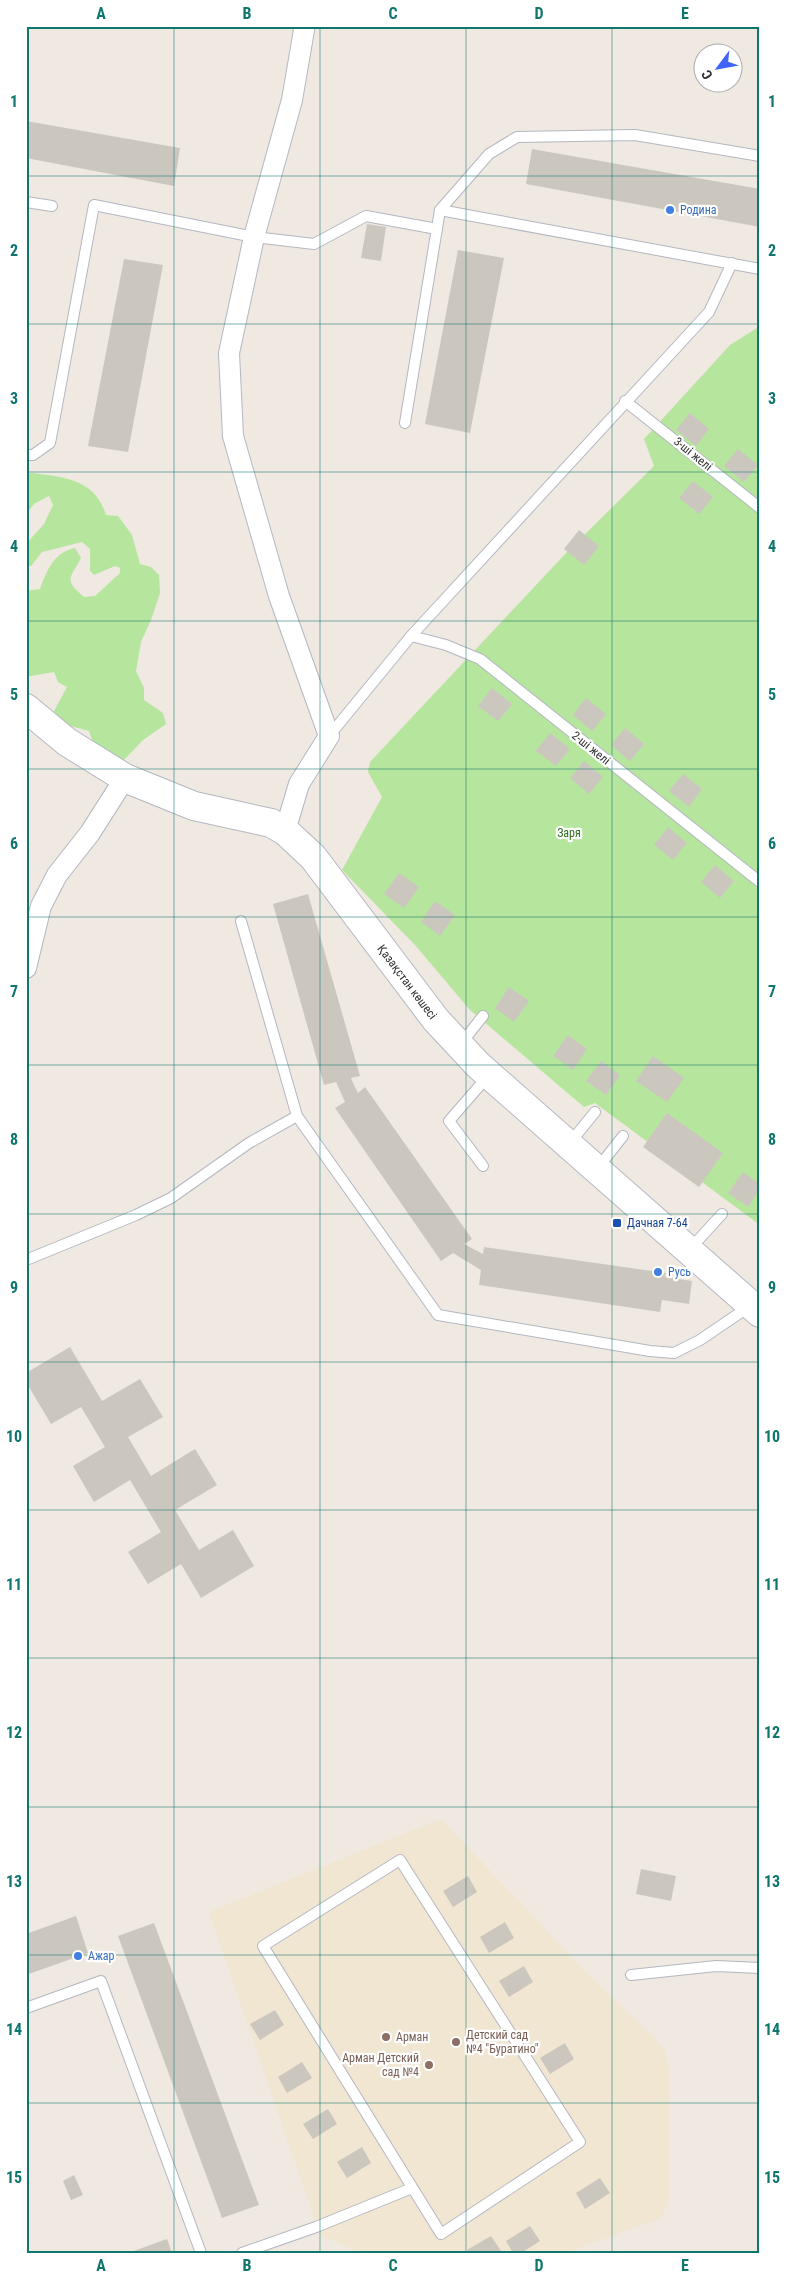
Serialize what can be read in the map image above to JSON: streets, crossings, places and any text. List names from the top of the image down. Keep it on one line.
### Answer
{"streets":{"street":["Қазақстан көшесі"],"lane":["3-ші желі","2-ші желі"]},"parks":["Заря"],"places":{"other":["Родина","Русь","Ажар","Арман","Детский сад №4 \"Буратино\"","Арман Детский сад №4"],"transit":["Дачная 7-64"]},"north":"bottom left","grid":{"columns":["A","B","C","D","E"],"rows":["1","2","3","4","5","6","7","8","9","10","11","12","13","14","15"]}}
